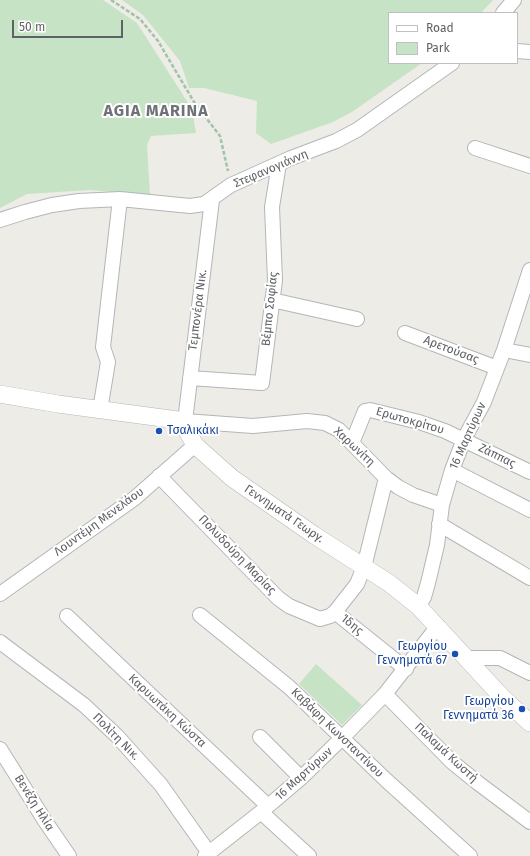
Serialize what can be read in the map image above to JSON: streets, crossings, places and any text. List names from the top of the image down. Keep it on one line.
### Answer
{"streets":{"street":["Στεφανογιάννη","Βέμπο Σοφίας","Τεμπονέρα Νικ.","Αρετούσας","Ερωτοκρίτου","16 Μαρτύρων","Χαρωνίτη","Ζάππας","Γεννηματά Γεωργ.","Λουντέμη Μενελάου","Πολυδούρη Μαρίας","Ίδης","Καρυωτάκη Κώστα","Καβάφη Κωνσταντίνου","Πολίτη Νικ.","Παλαμά Κωστή","Βενέζη Ηλία"]},"crossings":[["Στεφανογιάννη","Βέμπο Σοφίας"],["Στεφανογιάννη","Τεμπονέρα Νικ."],["Βέμπο Σοφίας","Τεμπονέρα Νικ."],["Τεμπονέρα Νικ.","Χαρωνίτη"],["Τεμπονέρα Νικ.","Γεννηματά Γεωργ."],["Αρετούσας","16 Μαρτύρων"],["Ερωτοκρίτου","16 Μαρτύρων"],["Ερωτοκρίτου","Χαρωνίτη"],["Ερωτοκρίτου","Ζάππας"],["16 Μαρτύρων","Χαρωνίτη"],["16 Μαρτύρων","Ζάππας"],["16 Μαρτύρων","Γεννηματά Γεωργ."],["16 Μαρτύρων","Ίδης"],["16 Μαρτύρων","Καρυωτάκη Κώστα"],["16 Μαρτύρων","Καβάφη Κωνσταντίνου"],["16 Μαρτύρων","Πολίτη Νικ."],["16 Μαρτύρων","Παλαμά Κωστή"],["Χαρωνίτη","Γεννηματά Γεωργ."],["Γεννηματά Γεωργ.","Λουντέμη Μενελάου"],["Λουντέμη Μενελάου","Πολυδούρη Μαρίας"],["Πολυδούρη Μαρίας","Ίδης"]],"districts":["AGIA MARINA"],"places":["Τσαλικάκι","Γεωργίου Γεννηματά 67","Γεωργίου Γεννηματά 36"],"legend":["Road","Park"],"scale_bar":"50 m"}
